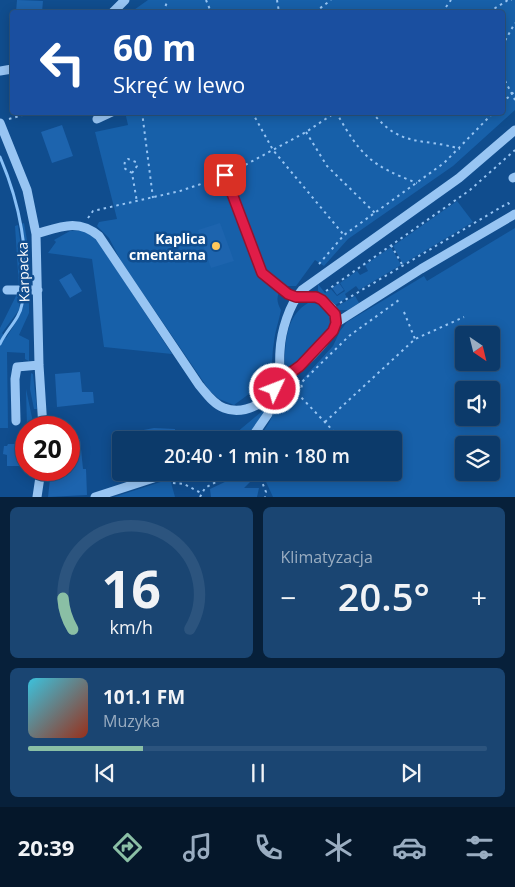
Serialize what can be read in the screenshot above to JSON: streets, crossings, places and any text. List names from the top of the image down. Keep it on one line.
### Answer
{"streets":{"street":["Karpacka"]},"places":["Kaplica cmentarna"],"north":"bottom right","page":{"turn":["60 m","Skręć w lewo"],"limit":"20","trip":"20:40 · 1 min · 180 m","tile":"Klimatyzacja","heat":["−","20.5°","+"],"song":["101.1 FM","Muzyka"],"tabs":"20:39","gauge":["16","km/h"]}}
